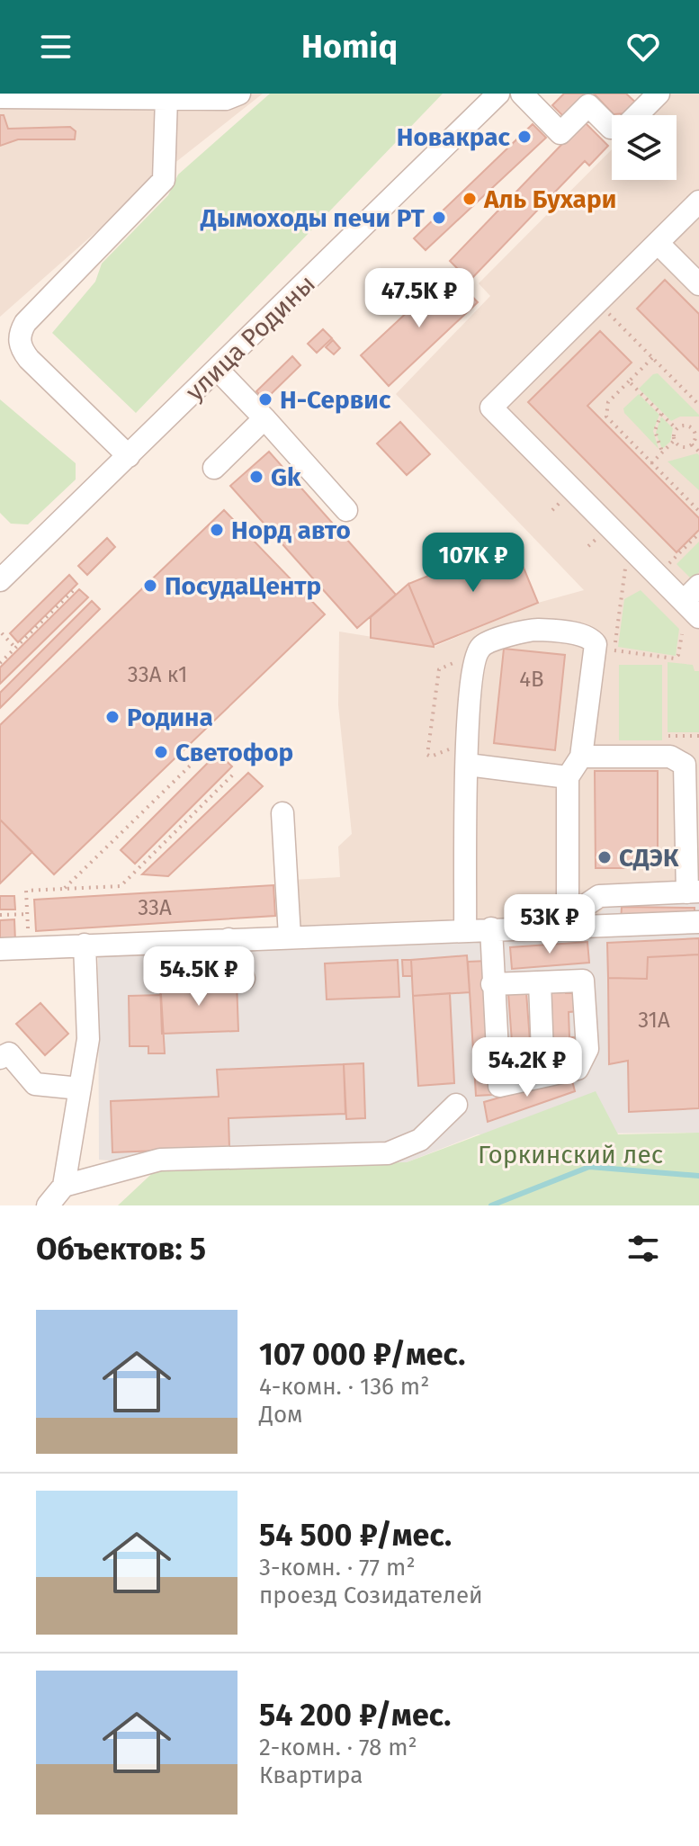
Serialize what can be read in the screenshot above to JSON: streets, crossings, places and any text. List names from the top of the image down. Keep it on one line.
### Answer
{"streets":{"street":["улица Родины"]},"parks":["Горкинский лес"],"places":["Новакрас","Аль Бухари","Дымоходы печи РТ","Н-Сервис","Gk","Норд авто","ПосудаЦентр","Родина","Светофор","СДЭК"],"house_numbers":["33А к1","4В","33А","31А"],"page":{"header":"Homiq","price":["47.5K ₽","107K ₽","53K ₽","54.5K ₽","54.2K ₽"],"heading":"Объектов: 5","list":[{"name":"107 000 ₽/мес.","note":"4-комн. · 136 m² · Дом"},{"name":"54 500 ₽/мес.","note":"3-комн. · 77 m² · проезд Созидателей"},{"name":"54 200 ₽/мес.","note":"2-комн. · 78 m² · Квартира"}]}}
